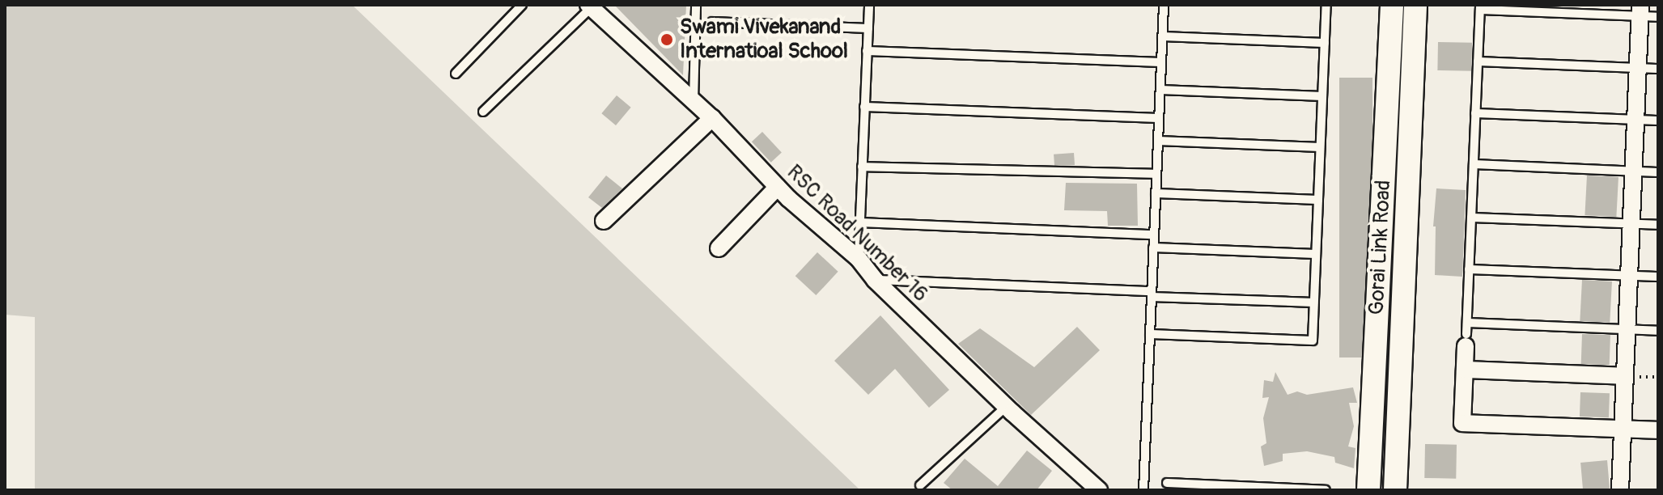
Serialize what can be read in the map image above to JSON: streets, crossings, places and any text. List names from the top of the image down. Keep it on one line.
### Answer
{"streets":{"main road":["Gorai Link Road"],"street":["RSC Road Number 16"]},"places":["Swami Vivekanand Internatioal School"]}
